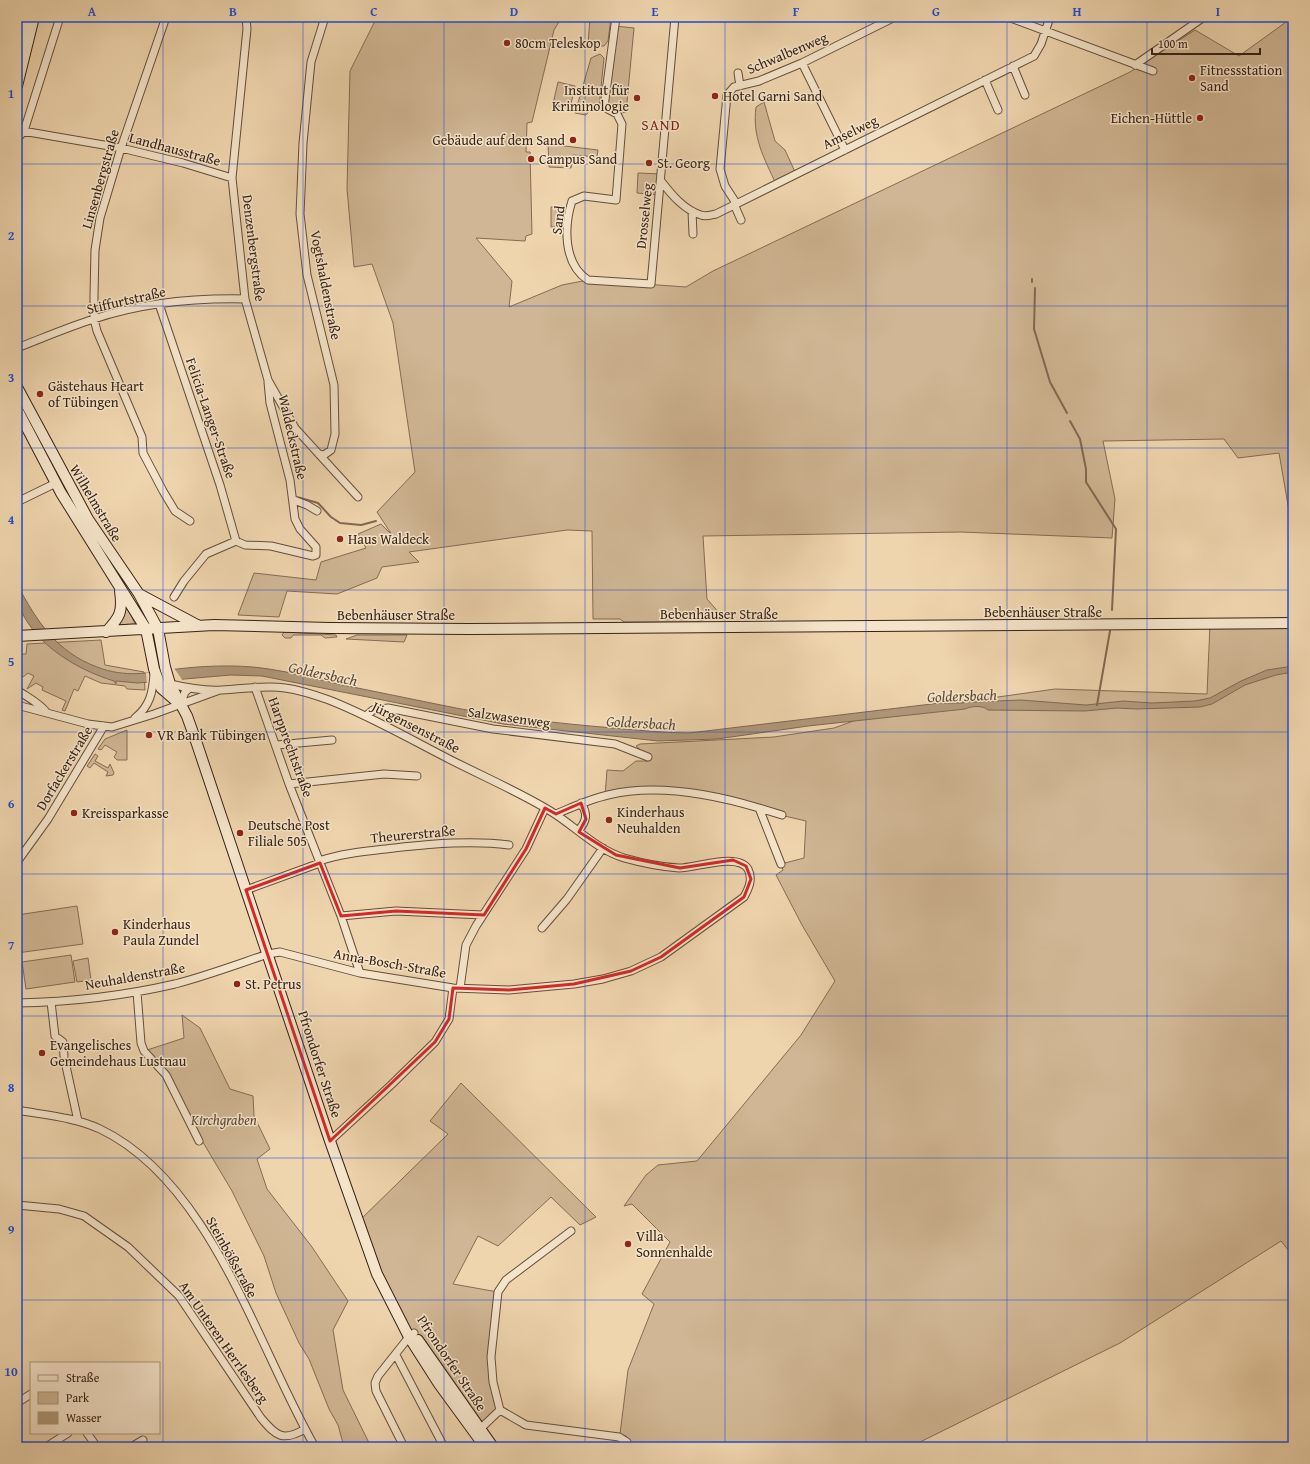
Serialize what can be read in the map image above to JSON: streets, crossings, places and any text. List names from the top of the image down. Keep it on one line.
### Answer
{"streets":{"main road":["Wilhelmstraße","Bebenhäuser Straße","Pfrondorfer Straße"],"street":["Schwalbenweg","Amselweg","Landhausstraße","Linsenbergstraße","Drosselweg","Sand","Denzenbergstraße","Vogtshaldenstraße","Stiffurtstraße","Felicia-Langer-Straße","Waldeckstraße","Salzwasenweg","Jürgensenstraße","Harpprechtstraße","Dorfackerstraße","Theurerstraße","Anna-Bosch-Straße","Neuhaldenstraße","Steinbößstraße","Am Unteren Herrlesberg"]},"crossings":[["Schwalbenweg","Amselweg"],["Amselweg","Drosselweg"],["Landhausstraße","Linsenbergstraße"],["Landhausstraße","Denzenbergstraße"],["Linsenbergstraße","Stiffurtstraße"],["Drosselweg","Sand"],["Denzenbergstraße","Vogtshaldenstraße"],["Denzenbergstraße","Stiffurtstraße"],["Denzenbergstraße","Waldeckstraße"],["Stiffurtstraße","Felicia-Langer-Straße"],["Felicia-Langer-Straße","Waldeckstraße"],["Wilhelmstraße","Bebenhäuser Straße"],["Wilhelmstraße","Pfrondorfer Straße"],["Bebenhäuser Straße","Pfrondorfer Straße"],["Salzwasenweg","Jürgensenstraße"],["Jürgensenstraße","Harpprechtstraße"],["Jürgensenstraße","Dorfackerstraße"],["Jürgensenstraße","Anna-Bosch-Straße"],["Jürgensenstraße","Pfrondorfer Straße"],["Harpprechtstraße","Theurerstraße"],["Harpprechtstraße","Anna-Bosch-Straße"],["Theurerstraße","Pfrondorfer Straße"],["Anna-Bosch-Straße","Neuhaldenstraße"],["Anna-Bosch-Straße","Pfrondorfer Straße"],["Neuhaldenstraße","Pfrondorfer Straße"],["Steinbößstraße","Am Unteren Herrlesberg"]],"districts":["SAND"],"water":["Goldersbach"],"parks":["Kirchgraben"],"places":["80cm Teleskop","Fitnessstation Sand","Hotel Garni Sand","Institut für Kriminologie","Eichen-Hüttle","Gebäude auf dem Sand","Campus Sand","St. Georg","Gästehaus Heart of Tübingen","Haus Waldeck","VR Bank Tübingen","Kreissparkasse","Kinderhaus Neuhalden","Deutsche Post Filiale 505","Kinderhaus Paula Zundel","St. Petrus","Evangelisches Gemeindehaus Lustnau","Villa Sonnenhalde"],"legend":["Straße","Park","Wasser"],"scale_bar":"100 m","grid":{"columns":["A","B","C","D","E","F","G","H","I"],"rows":["1","2","3","4","5","6","7","8","9","10"]}}
